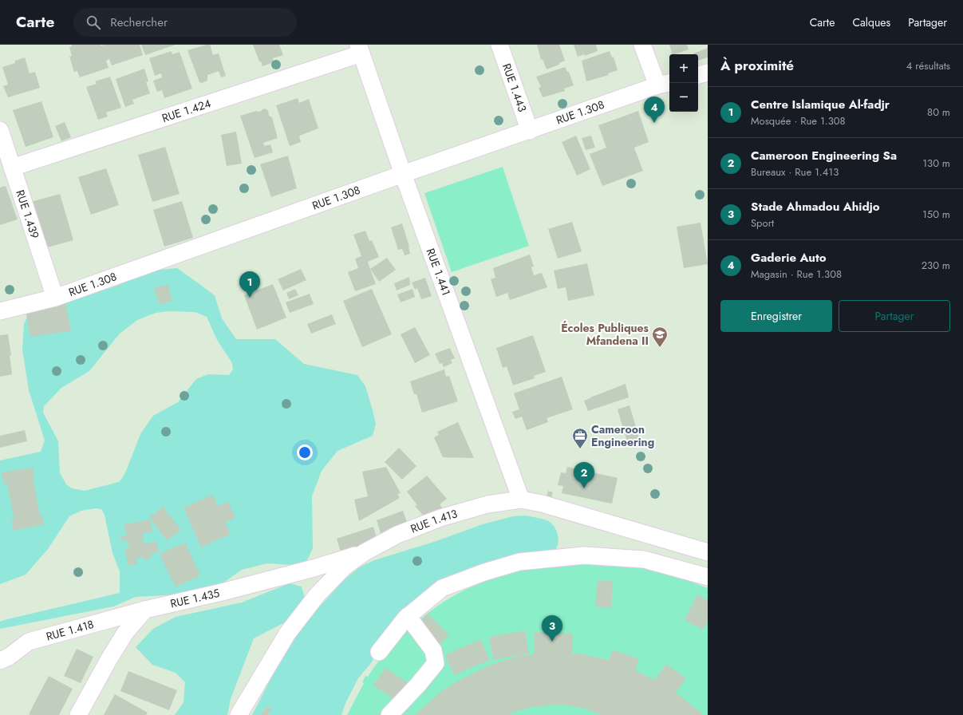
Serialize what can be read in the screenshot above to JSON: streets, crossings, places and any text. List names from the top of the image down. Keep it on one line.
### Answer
{"streets":{"street":["RUE 1.443","RUE 1.424","RUE 1.308","RUE 1.439","RUE 1.441","RUE 1.413","RUE 1.435","RUE 1.418"]},"crossings":[["RUE 1.443","RUE 1.308"],["RUE 1.424","RUE 1.439"],["RUE 1.424","RUE 1.441"],["RUE 1.308","RUE 1.439"],["RUE 1.308","RUE 1.441"],["RUE 1.441","RUE 1.413"],["RUE 1.413","RUE 1.435"],["RUE 1.435","RUE 1.418"]],"places":{"school or university":["Écoles Publiques Mfandena II"],"office":["Cameroon Engineering"]},"page":{"header":"Carte","search":"Rechercher","nav":["Carte","Calques","Partager"],"heading":["À proximité","4 résultats"],"map_buttons":["+","−"],"list":[{"mark":"1","name":"Centre Islamique Al-fadjr","note":"Mosquée · Rue 1.308","value":"80 m"},{"mark":"2","name":"Cameroon Engineering Sa","note":"Bureaux · Rue 1.413","value":"130 m"},{"mark":"3","name":"Stade Ahmadou Ahidjo","note":"Sport","value":"150 m"},{"mark":"4","name":"Gaderie Auto","note":"Magasin · Rue 1.308","value":"230 m"}],"pins":["4","1","2","3"],"buttons":["Enregistrer","Partager"]}}
